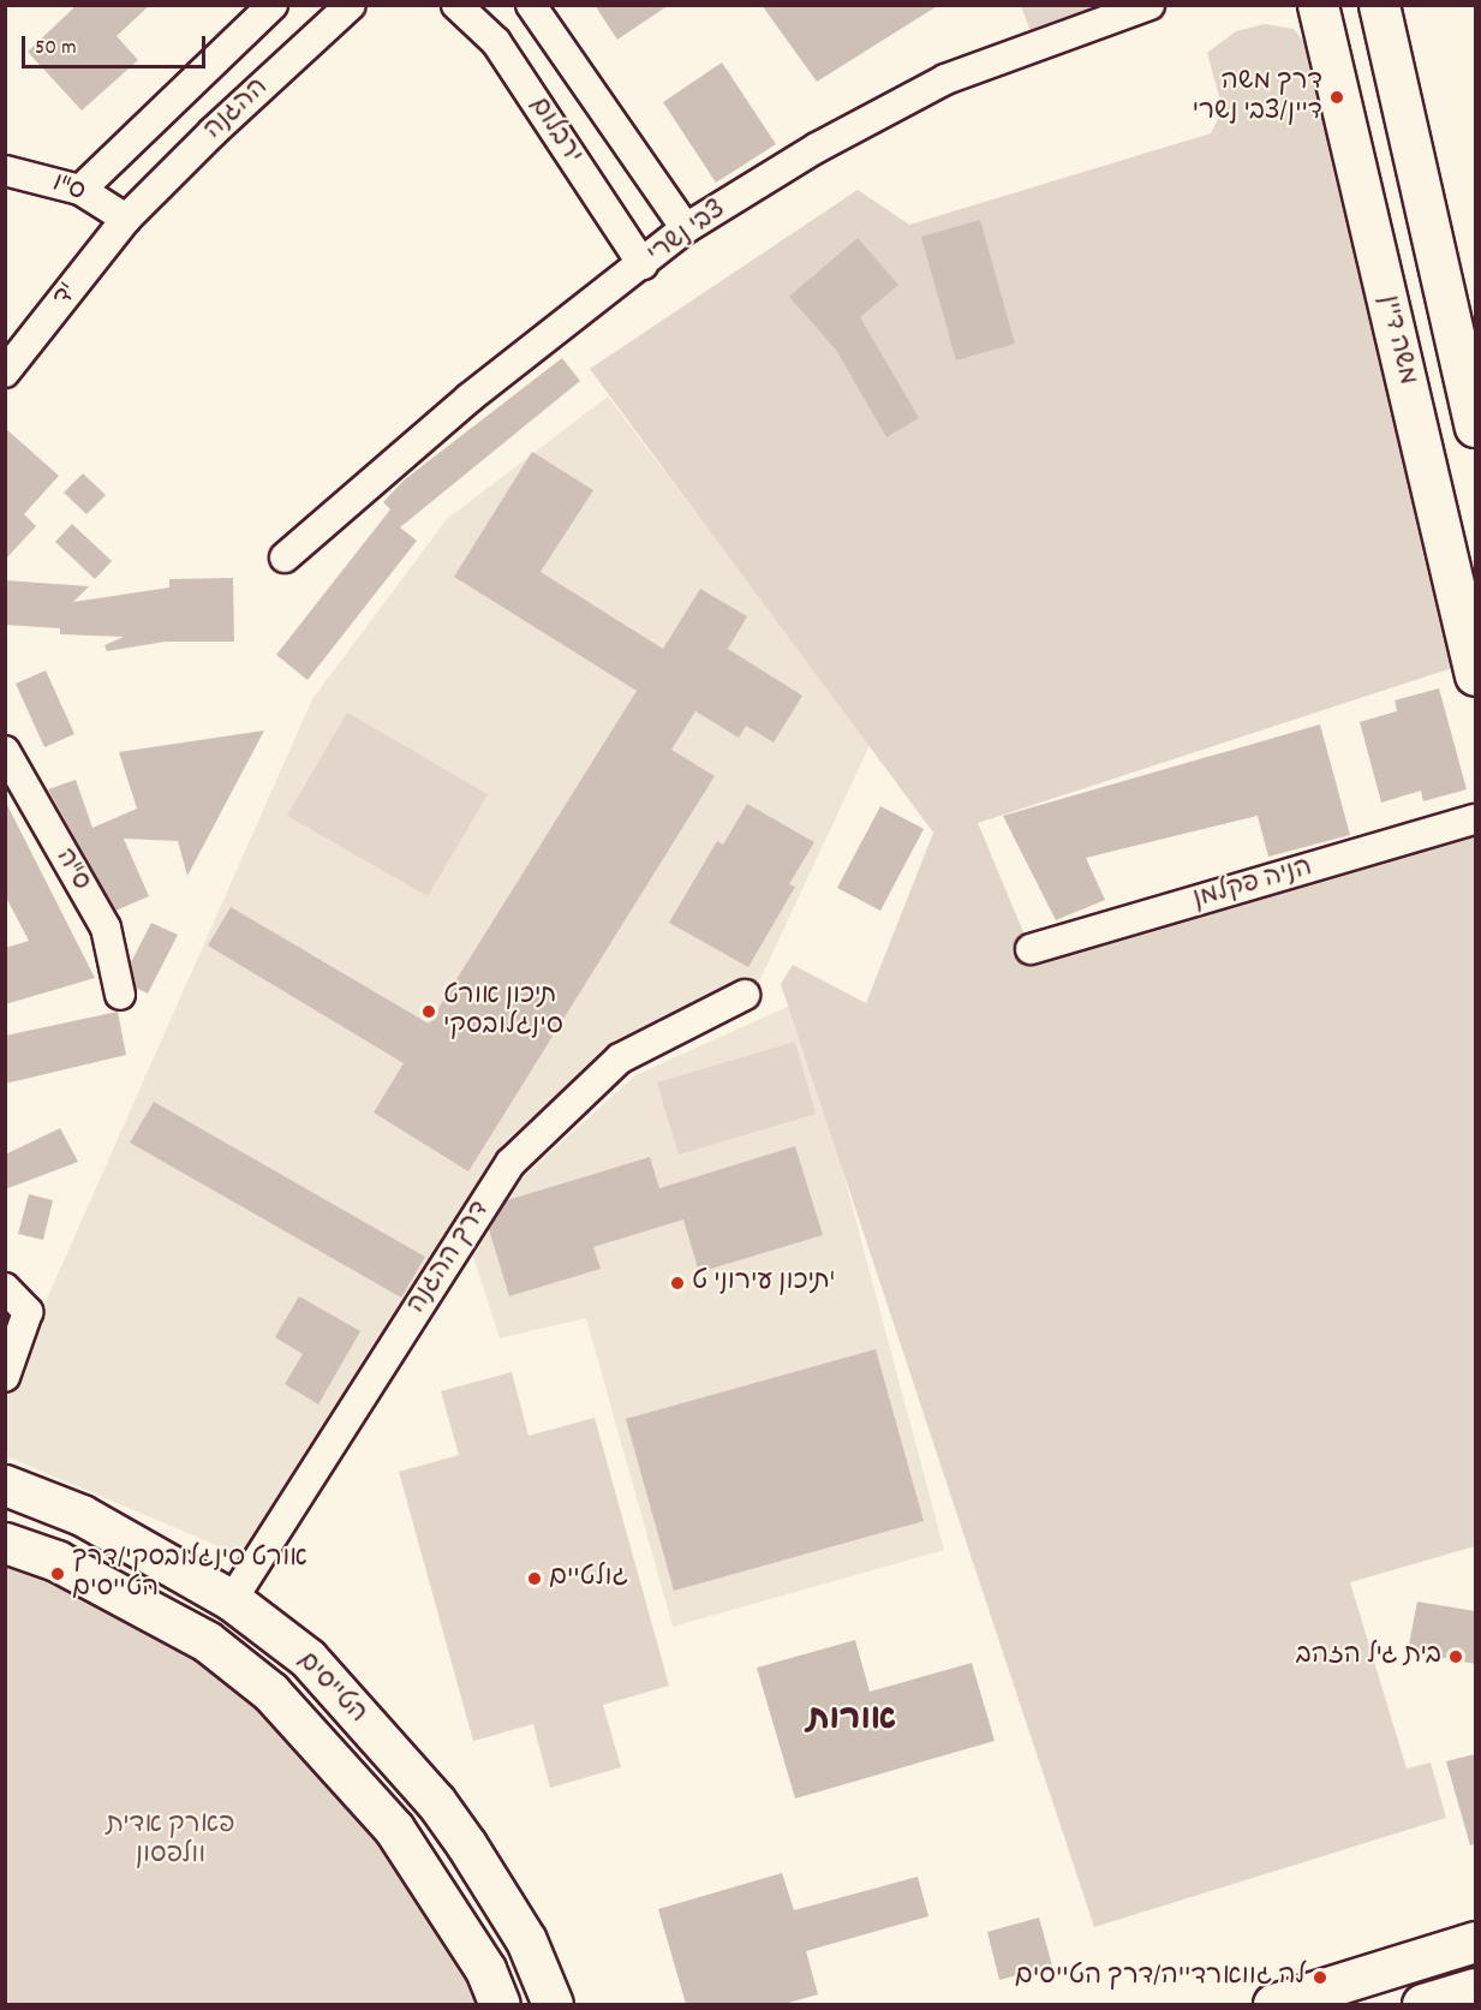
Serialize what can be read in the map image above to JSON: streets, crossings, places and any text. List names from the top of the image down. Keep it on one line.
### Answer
{"streets":{"main road":["משה דיין","הטייסים"],"street":["ההגנה","ירבלום","ס\"ו","צבי נשרי","ד'","ס\"ה","הניה פקלמן","דרך ההגנה"]},"crossings":[["ההגנה","ס\"ו"],["ההגנה","ד'"],["ירבלום","צבי נשרי"],["ס\"ו","ד'"],["דרך ההגנה","הטייסים"]],"districts":["אורות"],"parks":["פארק אדית וולפסון"],"places":["דרך משה דיין/צבי נשרי","תיכון אורט סינגלובסקי","תיכון עירוני ט'","אורט סינגלובסקי/דרך הטייסים","גולטיים","בית גיל הזהב","לה גווארדייה/דרך הטייסים"],"scale_bar":"50 m"}
